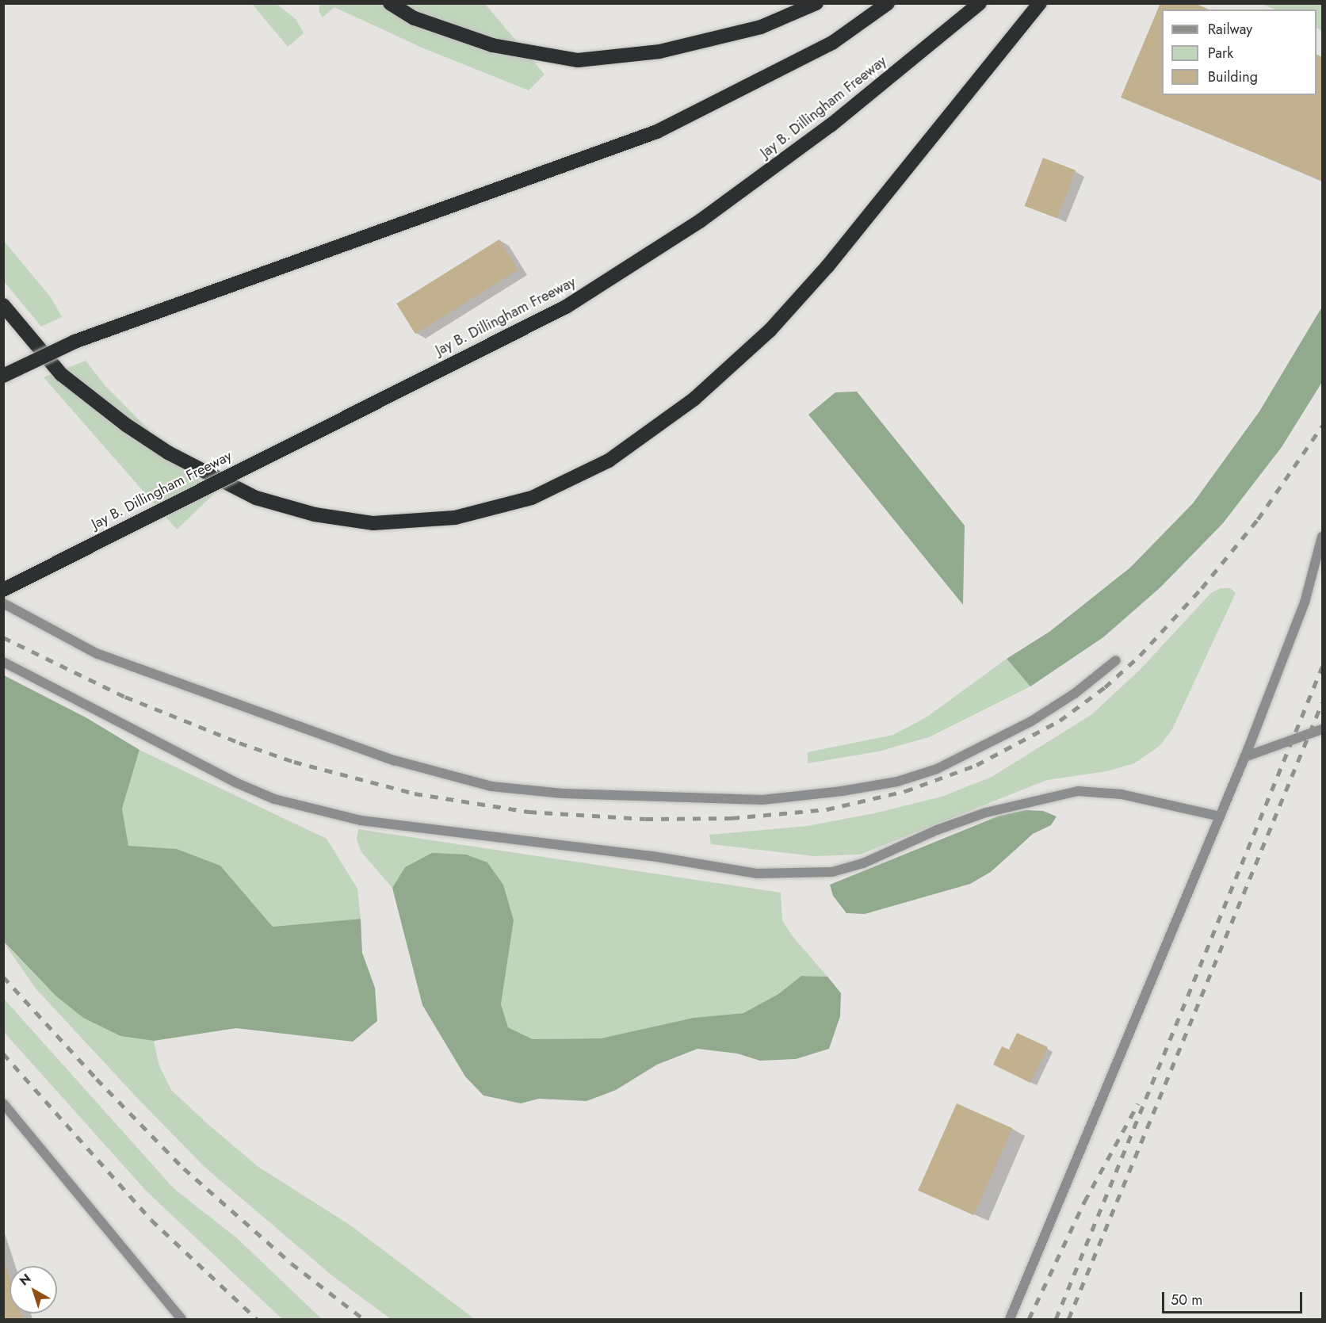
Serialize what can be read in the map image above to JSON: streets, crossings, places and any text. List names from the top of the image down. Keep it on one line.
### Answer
{"streets":{"highway":["Jay B. Dillingham Freeway"]},"legend":["Railway","Park","Building"],"scale_bar":"50 m","north":"top left"}
